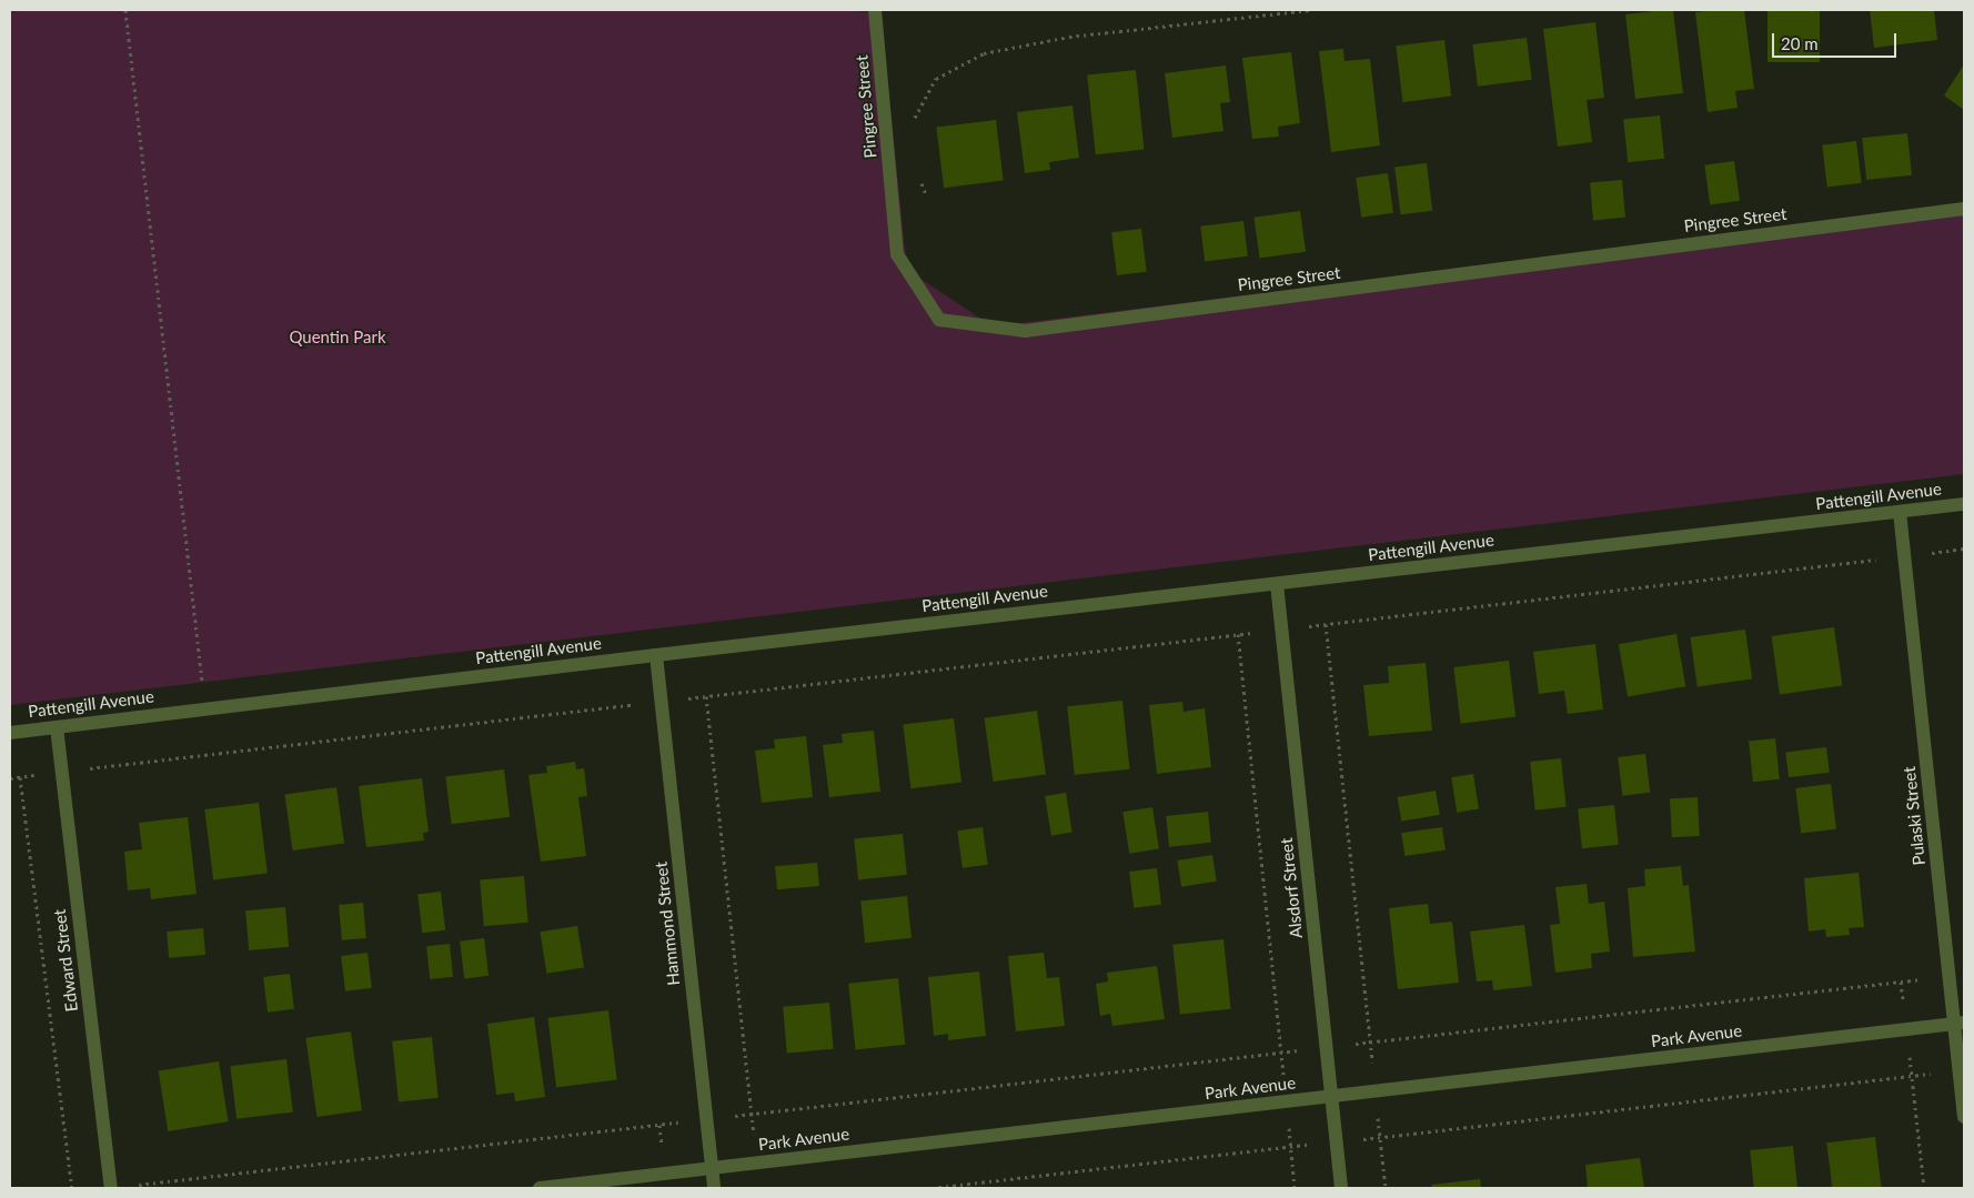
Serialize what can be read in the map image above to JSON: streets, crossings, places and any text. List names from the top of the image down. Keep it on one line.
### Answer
{"streets":{"street":["Pingree Street","Pattengill Avenue","Pulaski Street","Alsdorf Street","Hammond Street","Edward Street","Park Avenue"]},"crossings":[["Pattengill Avenue","Pulaski Street"],["Pattengill Avenue","Alsdorf Street"],["Pattengill Avenue","Hammond Street"],["Pattengill Avenue","Edward Street"],["Pulaski Street","Park Avenue"],["Alsdorf Street","Park Avenue"],["Hammond Street","Park Avenue"]],"parks":["Quentin Park"],"scale_bar":"20 m"}
